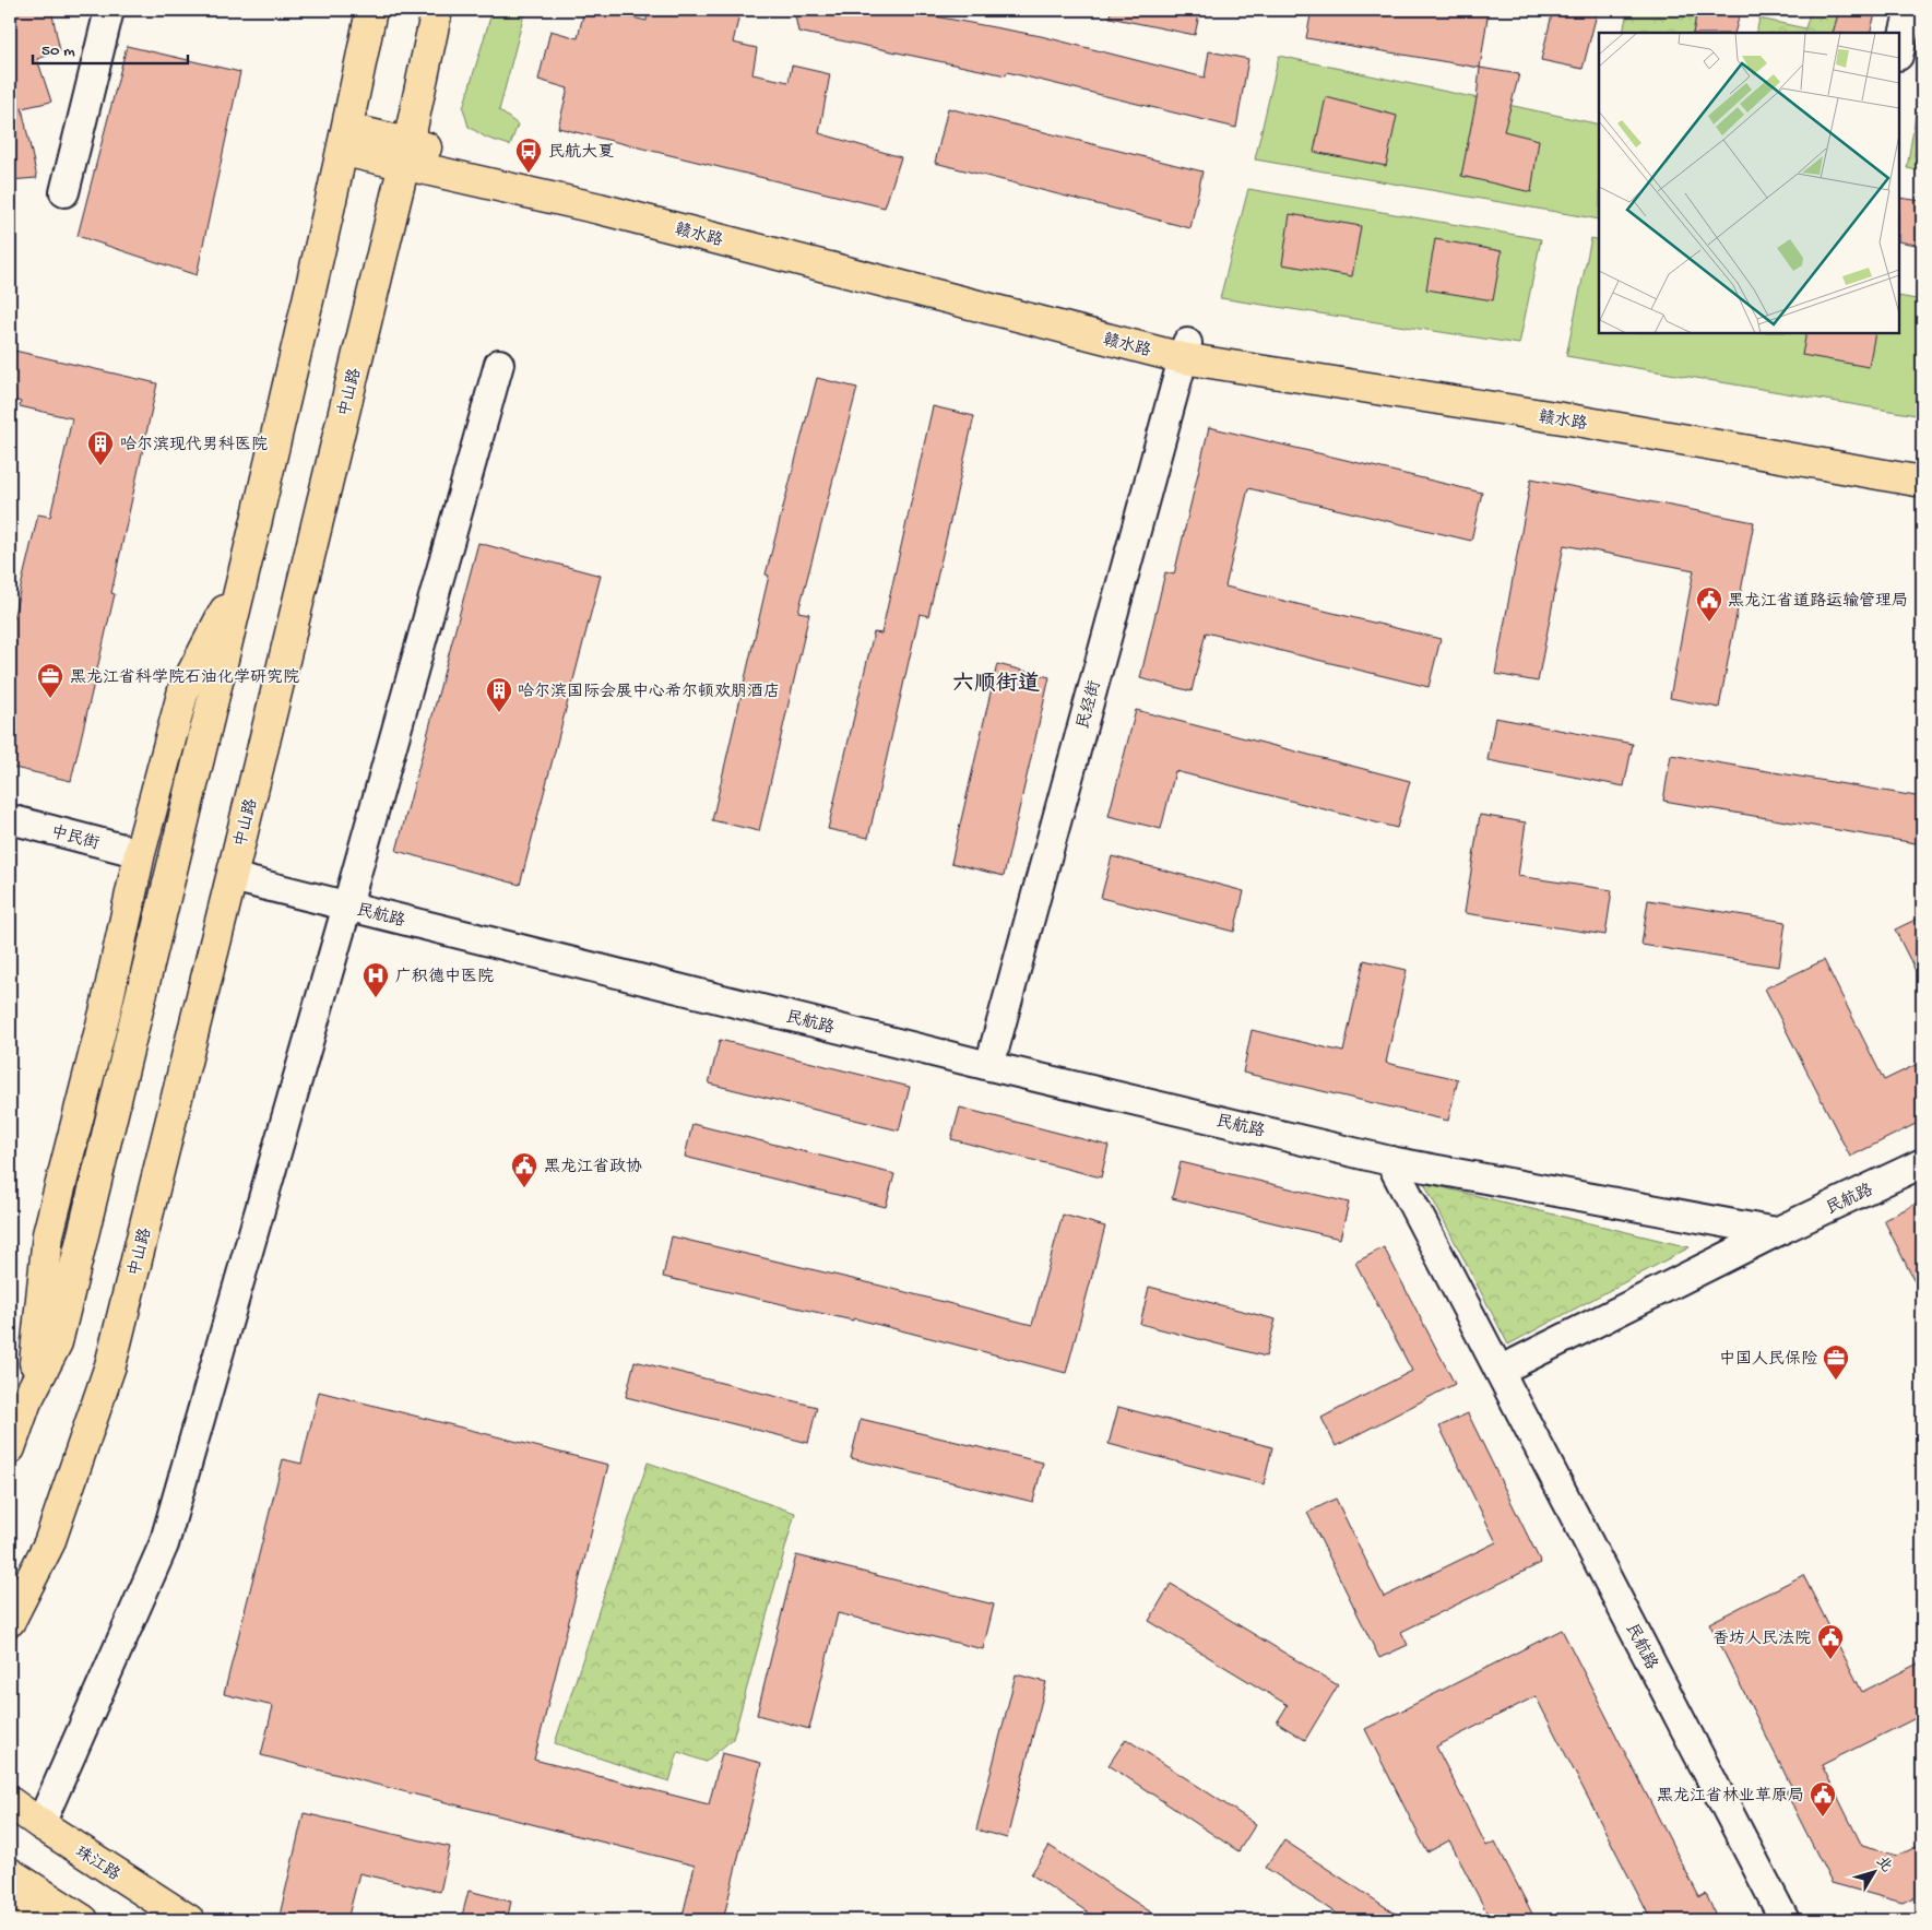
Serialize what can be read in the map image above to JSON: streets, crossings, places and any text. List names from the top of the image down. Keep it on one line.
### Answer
{"streets":{"main road":["赣水路","中山路","珠江路"],"street":["民经街","中民街","民航路"]},"crossings":[["赣水路","中山路"],["赣水路","民经街"],["中山路","民航路"],["民经街","民航路"]],"districts":["六顺街道"],"places":{"bus stop":["民航大夏"],"building":["哈尔滨现代男科医院","哈尔滨国际会展中心希尔顿欢朋酒店"],"public building":["黑龙江省道路运输管理局","黑龙江省政协","香坊人民法院","黑龙江省林业草原局"],"office":["黑龙江省科学院石油化学研究院","中国人民保险"],"hospital":["广积德中医院"]},"scale_bar":"50 m","north":"top right"}
